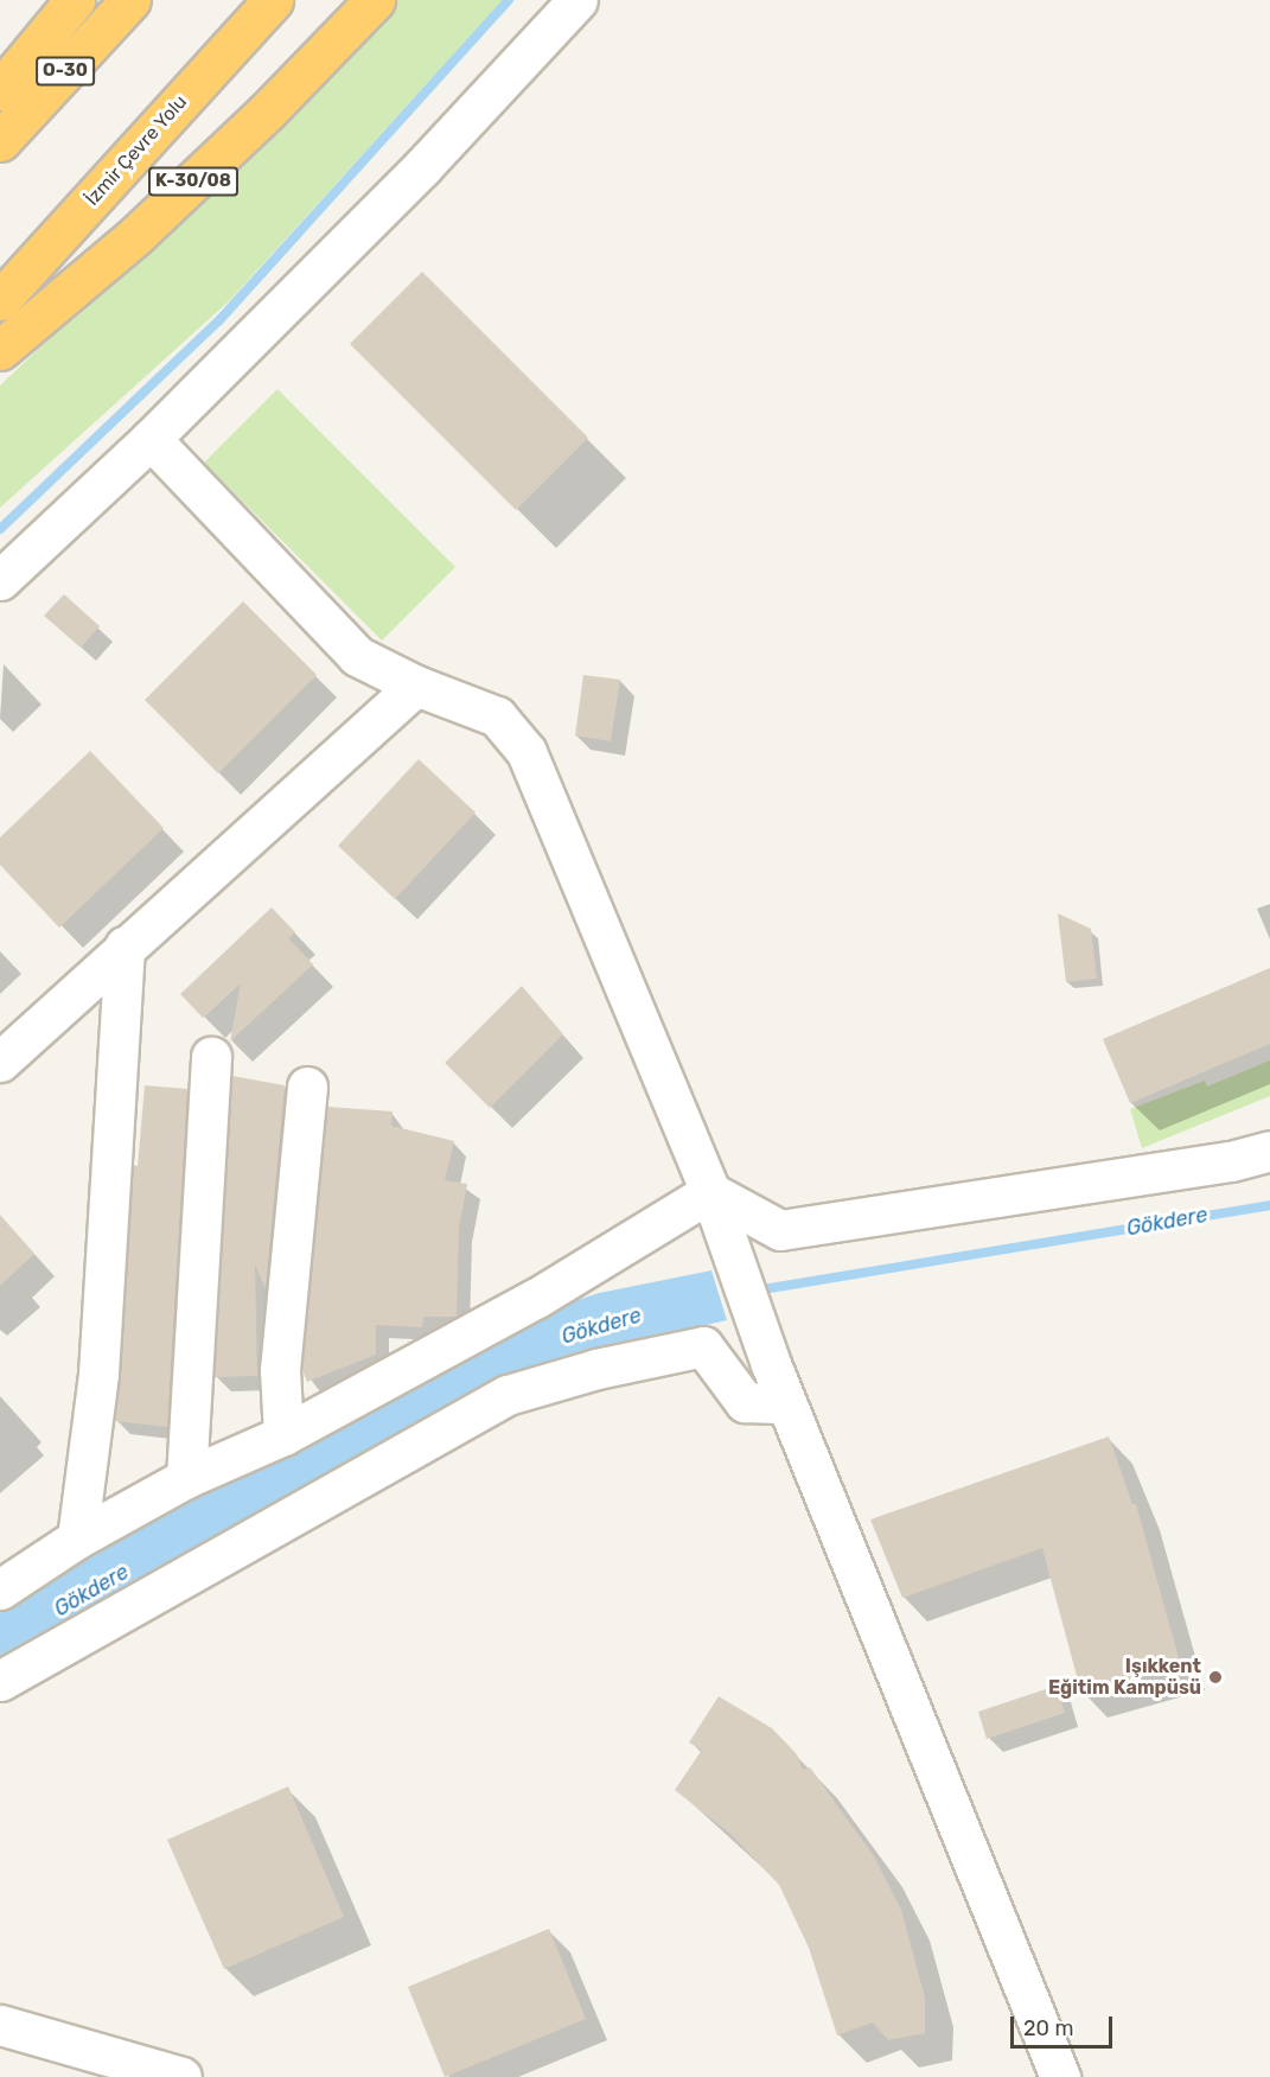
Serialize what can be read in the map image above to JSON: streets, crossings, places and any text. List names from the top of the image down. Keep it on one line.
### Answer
{"streets":{"highway":["O-30","İzmir Çevre Yolu","K-30/08"]},"water":["Gökdere"],"places":["Işıkkent Eğitim Kampüsü"],"scale_bar":"20 m"}
